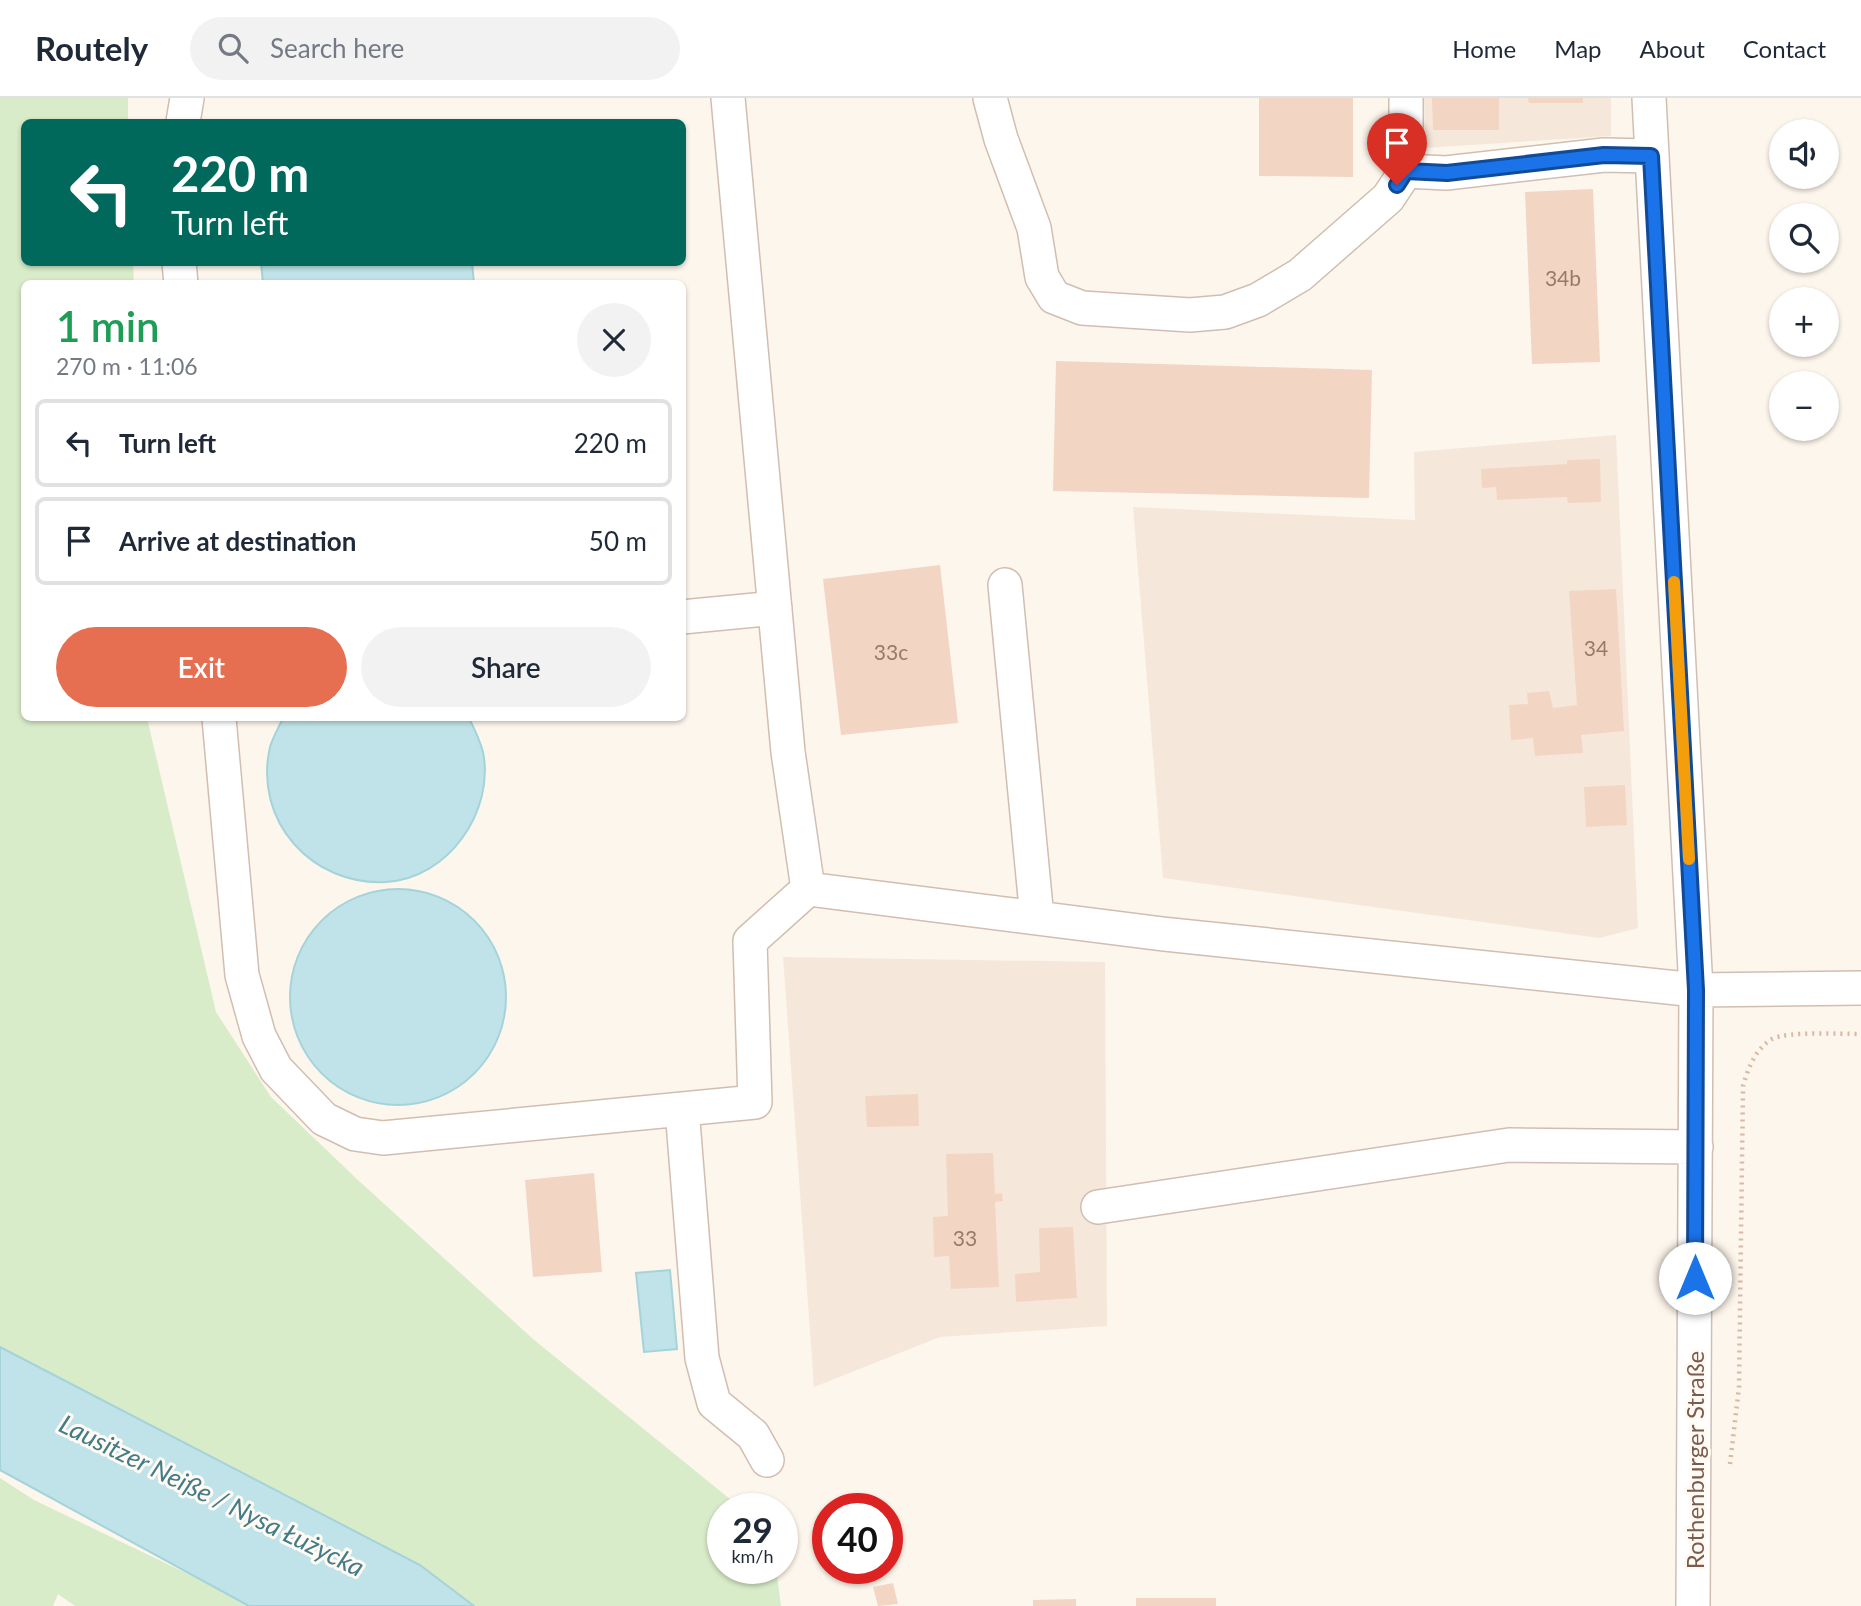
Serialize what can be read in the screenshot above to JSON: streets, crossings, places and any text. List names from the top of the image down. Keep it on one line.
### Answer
{"streets":{"street":["Rothenburger Straße"]},"water":["Lausitzer Neiße / Nysa Łużycka"],"house_numbers":["34b","34","33c","33"],"page":{"header":"Routely","search":"Search here","nav":["Home","Map","About","Contact"],"map_buttons":["+","−"],"turn":["220 m","Turn left"],"heading":["1 min","270 m · 11:06"],"list":[{"name":"Turn left","value":"220 m"},{"name":"Arrive at destination","value":"50 m"}],"buttons":["Exit","Share"],"speed":"29 km/h","limit":"40"}}
